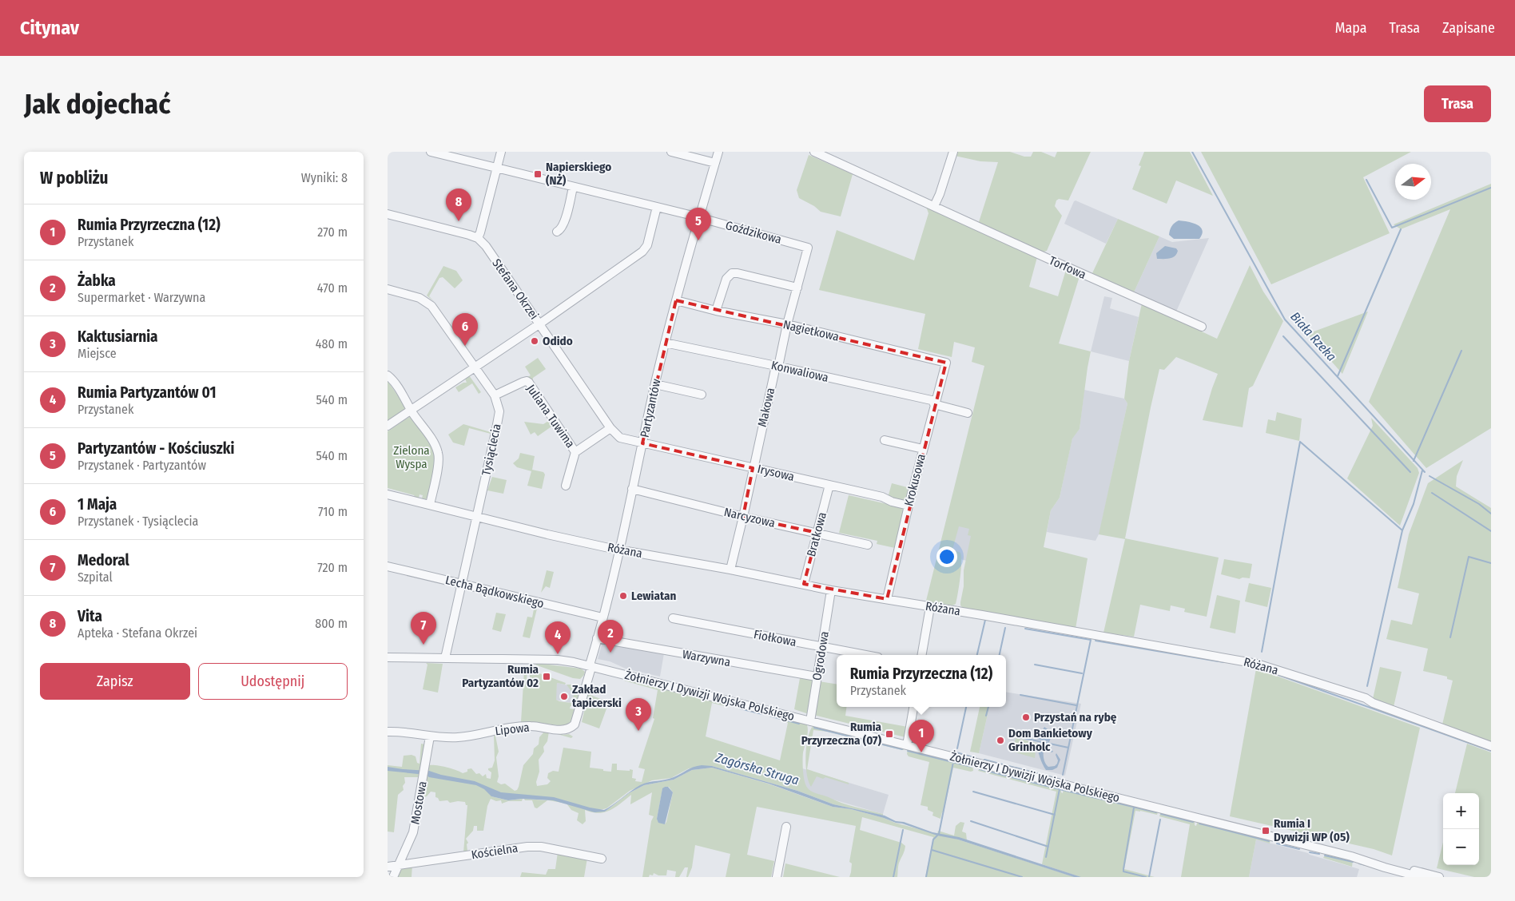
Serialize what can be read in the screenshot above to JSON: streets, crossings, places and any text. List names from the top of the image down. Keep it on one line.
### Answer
{"streets":{"street":["Goździkowa","Torfowa","Stefana Okrzei","Nagietkowa","Konwaliowa","Makowa","Partyzantów","Juliana Tuwima","Tysiąclecia","Irysowa","Krokusowa","Narcyzowa","Bratkowa","Różana","Lecha Bądkowskiego","Fiołkowa","Ogrodowa","Warzywna","Żołnierzy I Dywizji Wojska Polskiego","Lipowa","Mostowa","Kościelna"]},"crossings":[["Goździkowa","Makowa"],["Goździkowa","Partyzantów"],["Stefana Okrzei","Partyzantów"],["Stefana Okrzei","Irysowa"],["Nagietkowa","Makowa"],["Nagietkowa","Partyzantów"],["Nagietkowa","Krokusowa"],["Konwaliowa","Makowa"],["Konwaliowa","Partyzantów"],["Konwaliowa","Krokusowa"],["Makowa","Irysowa"],["Makowa","Narcyzowa"],["Makowa","Różana"],["Partyzantów","Irysowa"],["Partyzantów","Narcyzowa"],["Partyzantów","Różana"],["Partyzantów","Lecha Bądkowskiego"],["Partyzantów","Warzywna"],["Partyzantów","Żołnierzy I Dywizji Wojska Polskiego"],["Partyzantów","Lipowa"],["Juliana Tuwima","Tysiąclecia"],["Tysiąclecia","Różana"],["Tysiąclecia","Lecha Bądkowskiego"],["Tysiąclecia","Żołnierzy I Dywizji Wojska Polskiego"],["Irysowa","Krokusowa"],["Irysowa","Bratkowa"],["Krokusowa","Różana"],["Narcyzowa","Bratkowa"],["Bratkowa","Różana"],["Różana","Ogrodowa"],["Fiołkowa","Ogrodowa"],["Ogrodowa","Warzywna"],["Ogrodowa","Żołnierzy I Dywizji Wojska Polskiego"],["Żołnierzy I Dywizji Wojska Polskiego","Lipowa"],["Lipowa","Mostowa"],["Mostowa","Kościelna"]],"water":["Biała Rzeka","Zagórska Struga"],"parks":["Zielona Wyspa"],"places":{"transit":["Napierskiego (NŻ)","Rumia Partyzantów 02","Rumia Przyrzeczna (07)","Rumia I Dywizji WP (05)"],"other":["Odido","Lewiatan","Zakład tapicerski","Przystań na rybę","Dom Bankietowy Grinholc"]},"north":"right","page":{"header":"Citynav","nav":["Mapa","Trasa","Zapisane"],"buttons":["Trasa",["Zapisz","Udostępnij"]],"title":"Jak dojechać","heading":["W pobliżu","Wyniki: 8"],"pins":["8","5","6","7","2","4","3","1"],"list":[{"mark":"1","name":"Rumia Przyrzeczna (12)","note":"Przystanek","value":"270 m"},{"mark":"2","name":"Żabka","note":"Supermarket · Warzywna","value":"470 m"},{"mark":"3","name":"Kaktusiarnia","note":"Miejsce","value":"480 m"},{"mark":"4","name":"Rumia Partyzantów 01","note":"Przystanek","value":"540 m"},{"mark":"5","name":"Partyzantów - Kościuszki","note":"Przystanek · Partyzantów","value":"540 m"},{"mark":"6","name":"1 Maja","note":"Przystanek · Tysiąclecia","value":"710 m"},{"mark":"7","name":"Medoral","note":"Szpital","value":"720 m"},{"mark":"8","name":"Vita","note":"Apteka · Stefana Okrzei","value":"800 m"}],"popup":["Rumia Przyrzeczna (12)","Przystanek"],"map_buttons":["+","−"]}}
